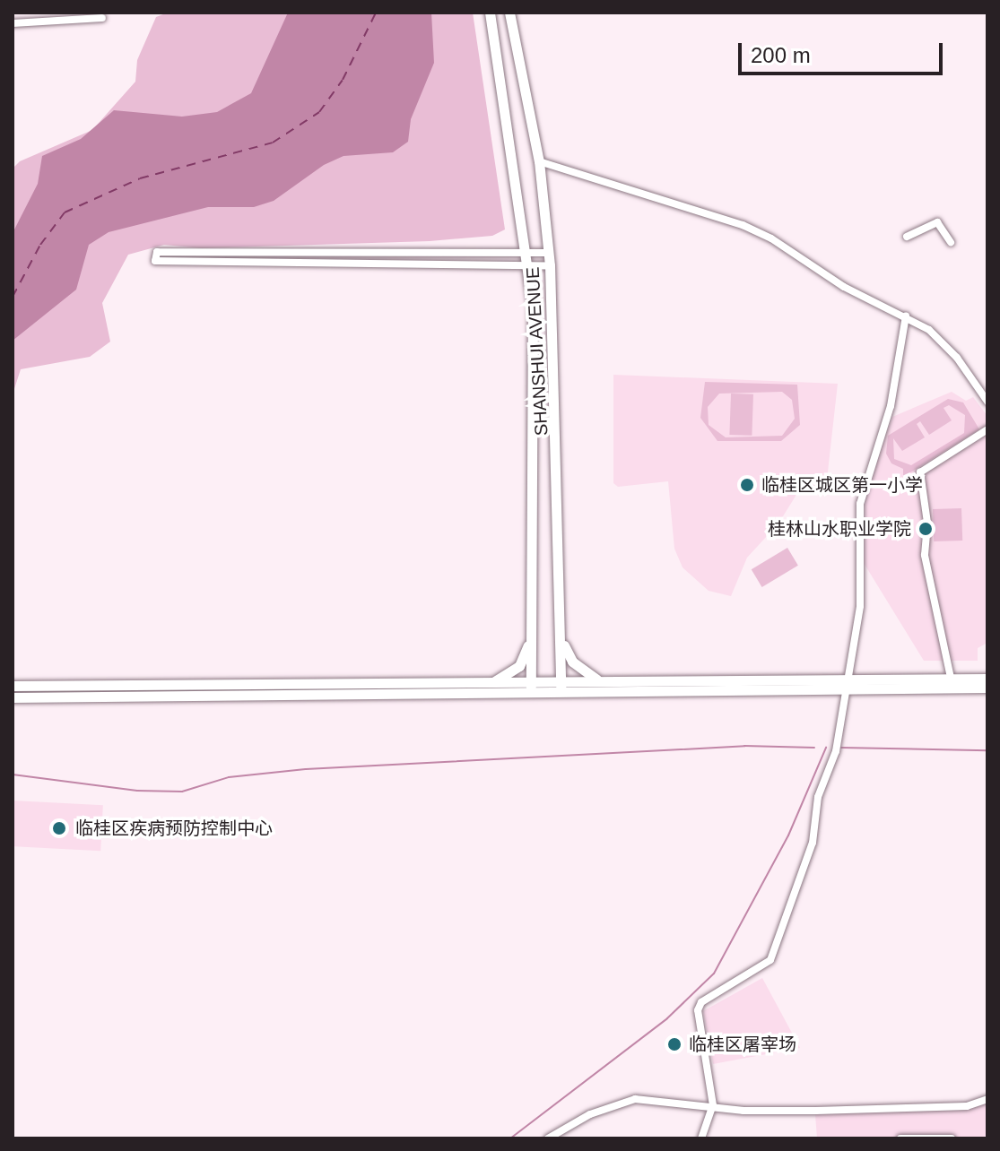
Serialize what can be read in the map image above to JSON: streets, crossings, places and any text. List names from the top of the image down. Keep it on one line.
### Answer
{"streets":{"main road":["SHANSHUI AVENUE"]},"places":["临桂区城区第一小学","桂林山水职业学院","临桂区疾病预防控制中心","临桂区屠宰场"],"scale_bar":"200 m"}
